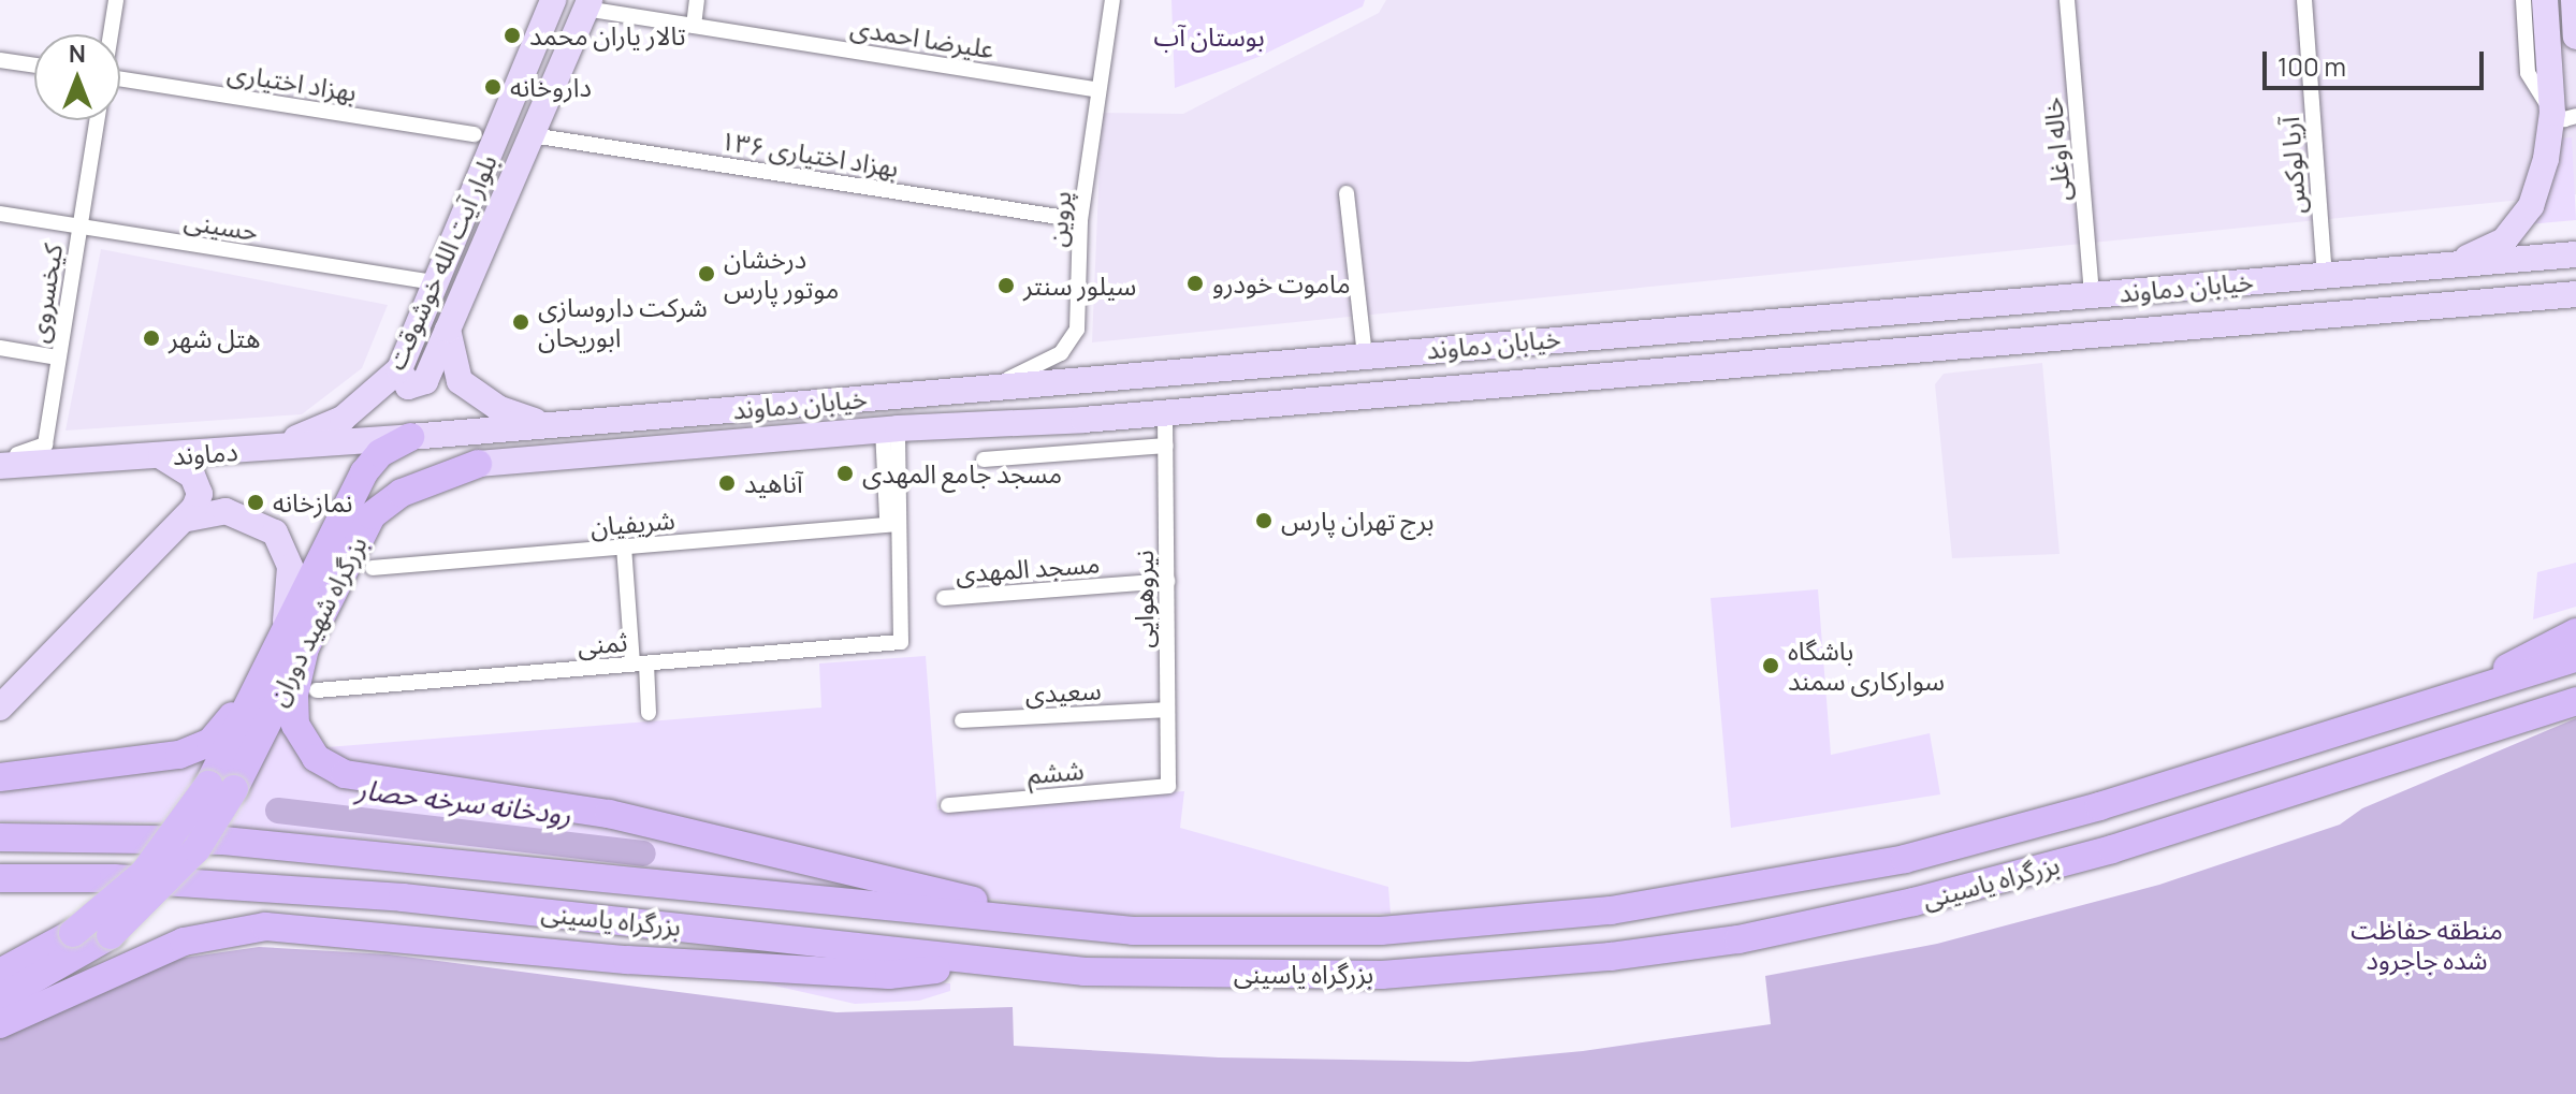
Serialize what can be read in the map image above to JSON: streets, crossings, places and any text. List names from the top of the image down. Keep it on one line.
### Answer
{"streets":{"highway":["بزرگراه شهید دوران","بزرگراه یاسینی"],"main road":["بلوار آیت الله خوشوقت","خیابان دماوند","دماوند"],"street":["علیرضا احمدی","بهزاد اختیاری","خاله اوغلی","بهزاد اختیاری ۱۳۶","آریا لوکس","پروین","حسینی","کیخسروی","شریفیان","مسجد المهدی","نیروهوایی","ثمنی","سعیدی","ششم"]},"crossings":[["علیرضا احمدی","پروین"],["علیرضا احمدی","بلوار آیت الله خوشوقت"],["خاله اوغلی","خیابان دماوند"],["بهزاد اختیاری ۱۳۶","پروین"],["بهزاد اختیاری ۱۳۶","بلوار آیت الله خوشوقت"],["آریا لوکس","خیابان دماوند"],["پروین","خیابان دماوند"],["حسینی","بلوار آیت الله خوشوقت"],["حسینی","کیخسروی"],["بلوار آیت الله خوشوقت","خیابان دماوند"],["بلوار آیت الله خوشوقت","دماوند"],["خیابان دماوند","دماوند"],["خیابان دماوند","نیروهوایی"],["خیابان دماوند","بزرگراه شهید دوران"],["دماوند","بزرگراه شهید دوران"],["شریفیان","ثمنی"],["مسجد المهدی","نیروهوایی"],["نیروهوایی","سعیدی"],["نیروهوایی","ششم"]],"water":["رودخانه سرخه حصار"],"parks":["بوستان آب","منطقه حفاظت شده جاجرود"],"places":["تالار یاران محمد","داروخانه","درخشان موتور پارس","ماموت خودرو","سیلور سنتر","شرکت داروسازی ابوریحان","هتل شهر","مسجد جامع المهدی","آناهید","نمازخانه","برج تهران پارس","باشگاه سوارکاری سمند"],"scale_bar":"100 m","north":"top"}
